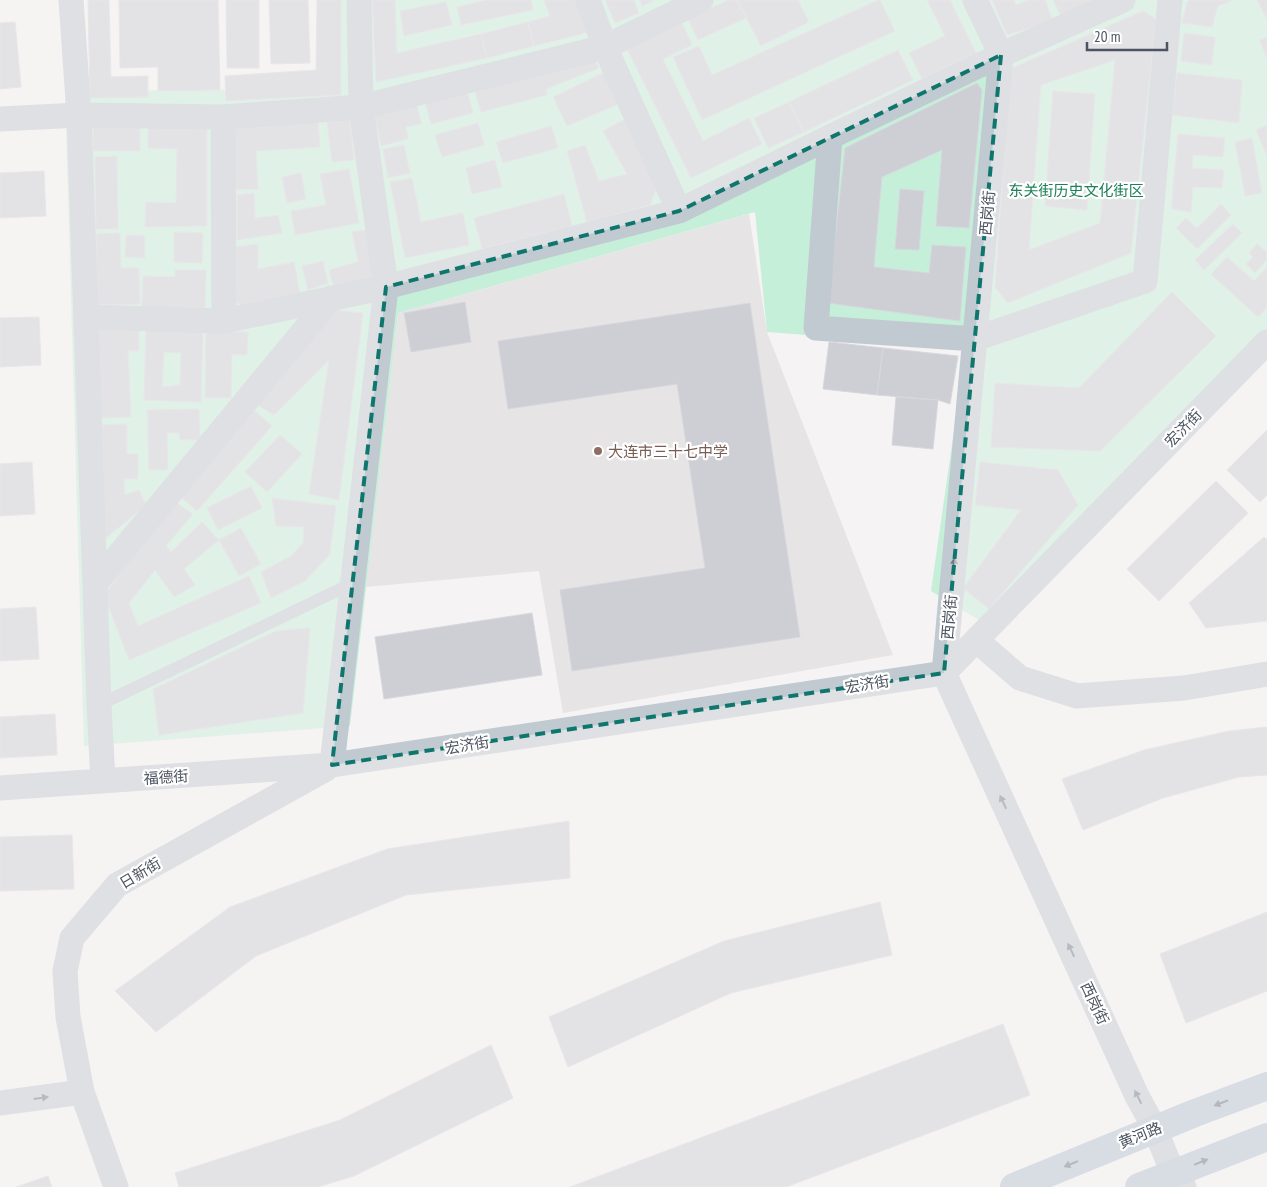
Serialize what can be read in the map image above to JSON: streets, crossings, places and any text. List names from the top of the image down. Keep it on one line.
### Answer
{"streets":{"main road":["黄河路"],"street":["西岗街","宏济街","福德街","日新街"]},"crossings":[["西岗街","宏济街"],["西岗街","黄河路"],["宏济街","福德街"],["宏济街","日新街"],["福德街","日新街"]],"one_way":["西岗街"],"parks":["东关街历史文化街区"],"places":["大连市三十七中学"],"scale_bar":"20 m"}
